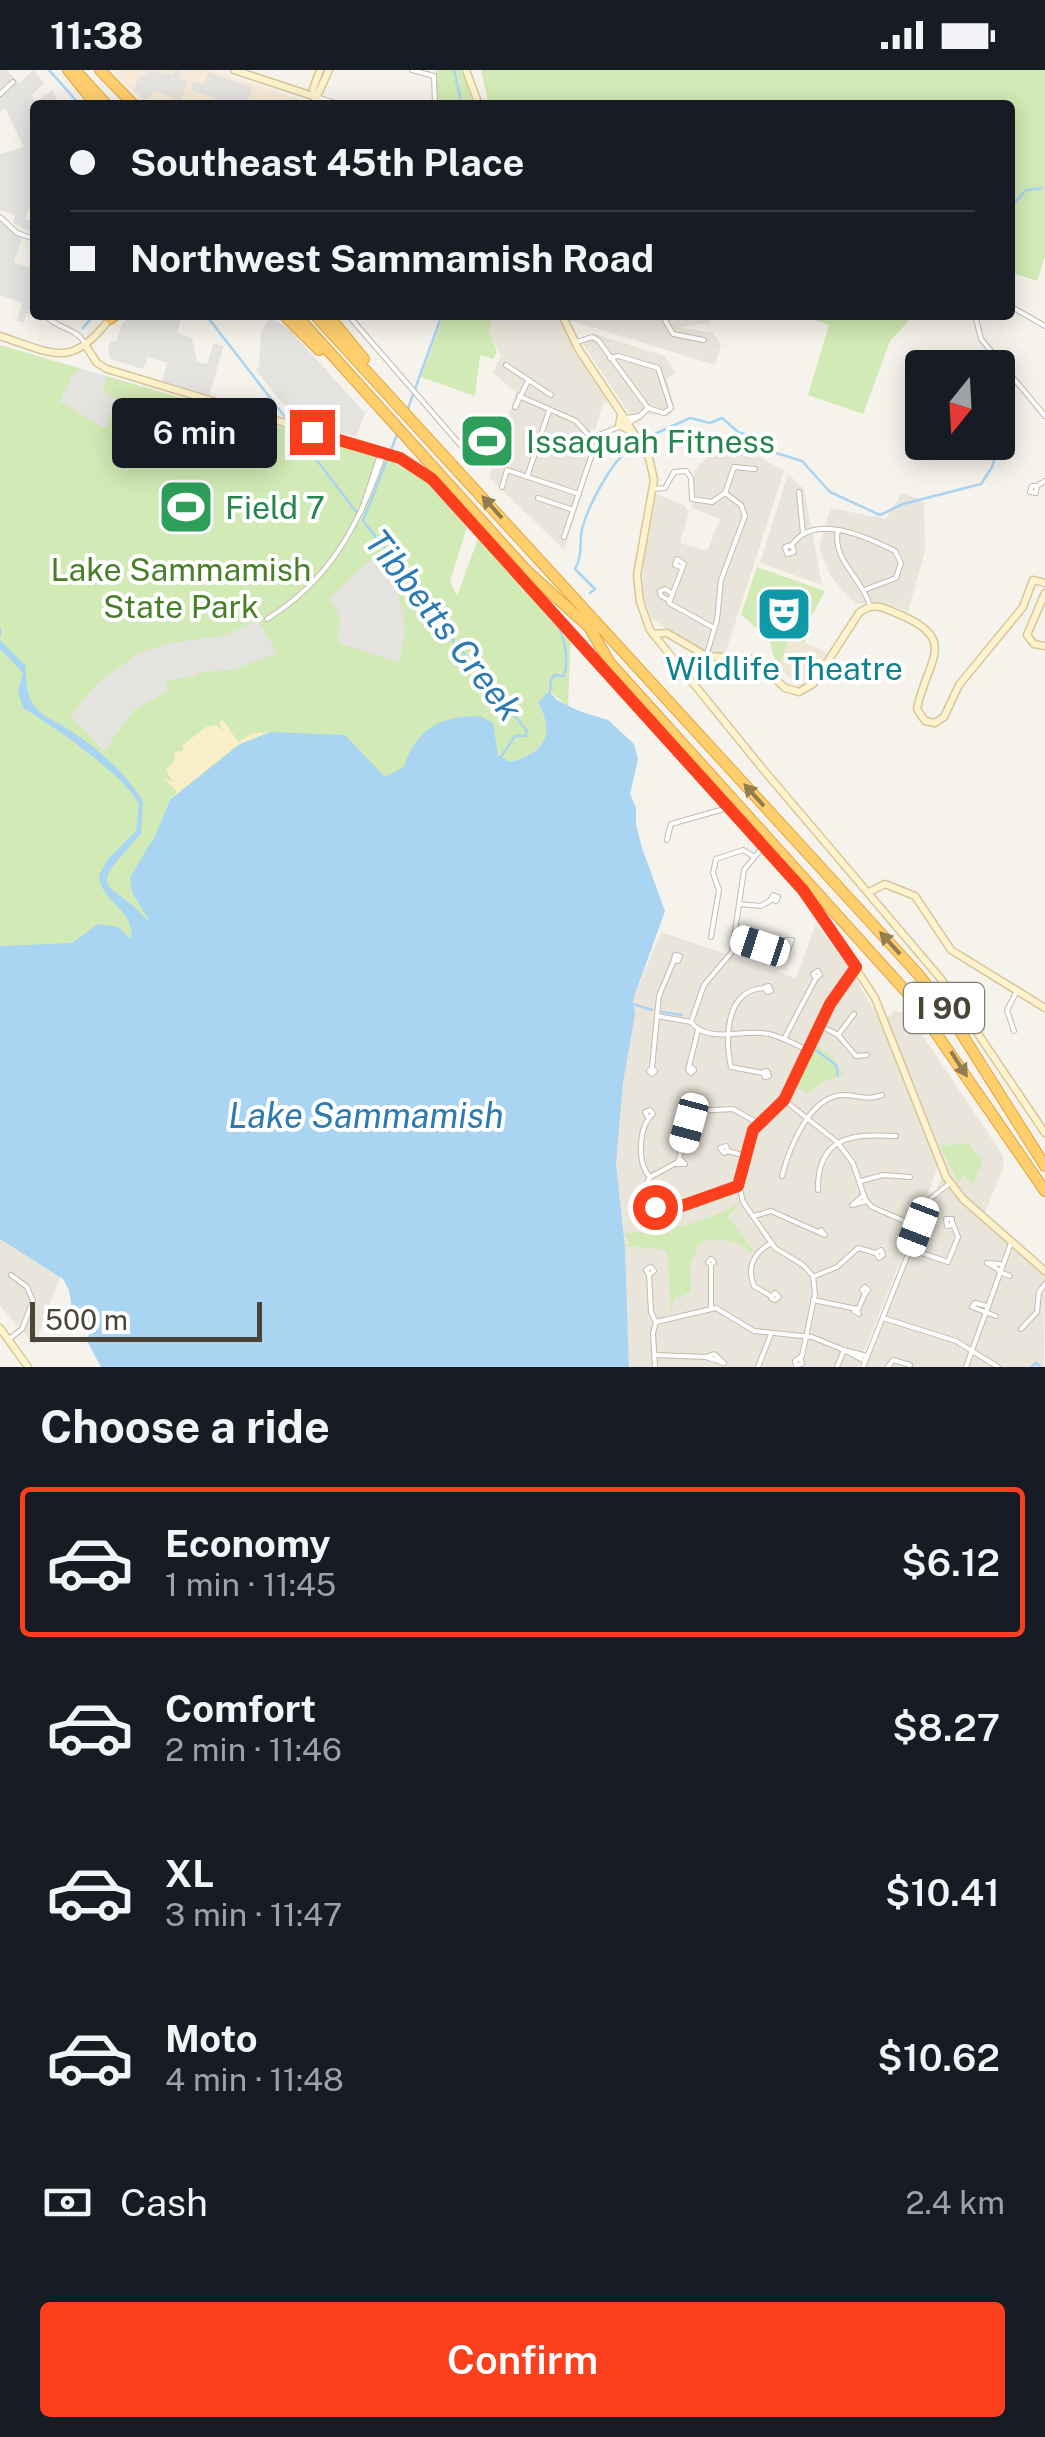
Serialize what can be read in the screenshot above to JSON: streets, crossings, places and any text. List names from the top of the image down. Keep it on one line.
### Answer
{"streets":{"highway":["I 90"]},"water":["Tibbetts Creek","Lake Sammamish"],"parks":["Lake Sammamish State Park"],"places":{"sports":["Issaquah Fitness","Field 7"],"theatre":["Wildlife Theatre"]},"scale_bar":"500 m","north":"bottom","page":{"status":"11:38","banner":["Southeast 45th Place","Northwest Sammamish Road"],"bubble":"6 min","scale":"500 m","heading":"Choose a ride","list":[{"name":"Economy","note":"1 min · 11:45","value":"$6.12"},{"name":"Comfort","note":"2 min · 11:46","value":"$8.27"},{"name":"XL","note":"3 min · 11:47","value":"$10.41"},{"name":"Moto","note":"4 min · 11:48","value":"$10.62"}],"pay":["Cash","2.4 km"],"buttons":"Confirm"}}
